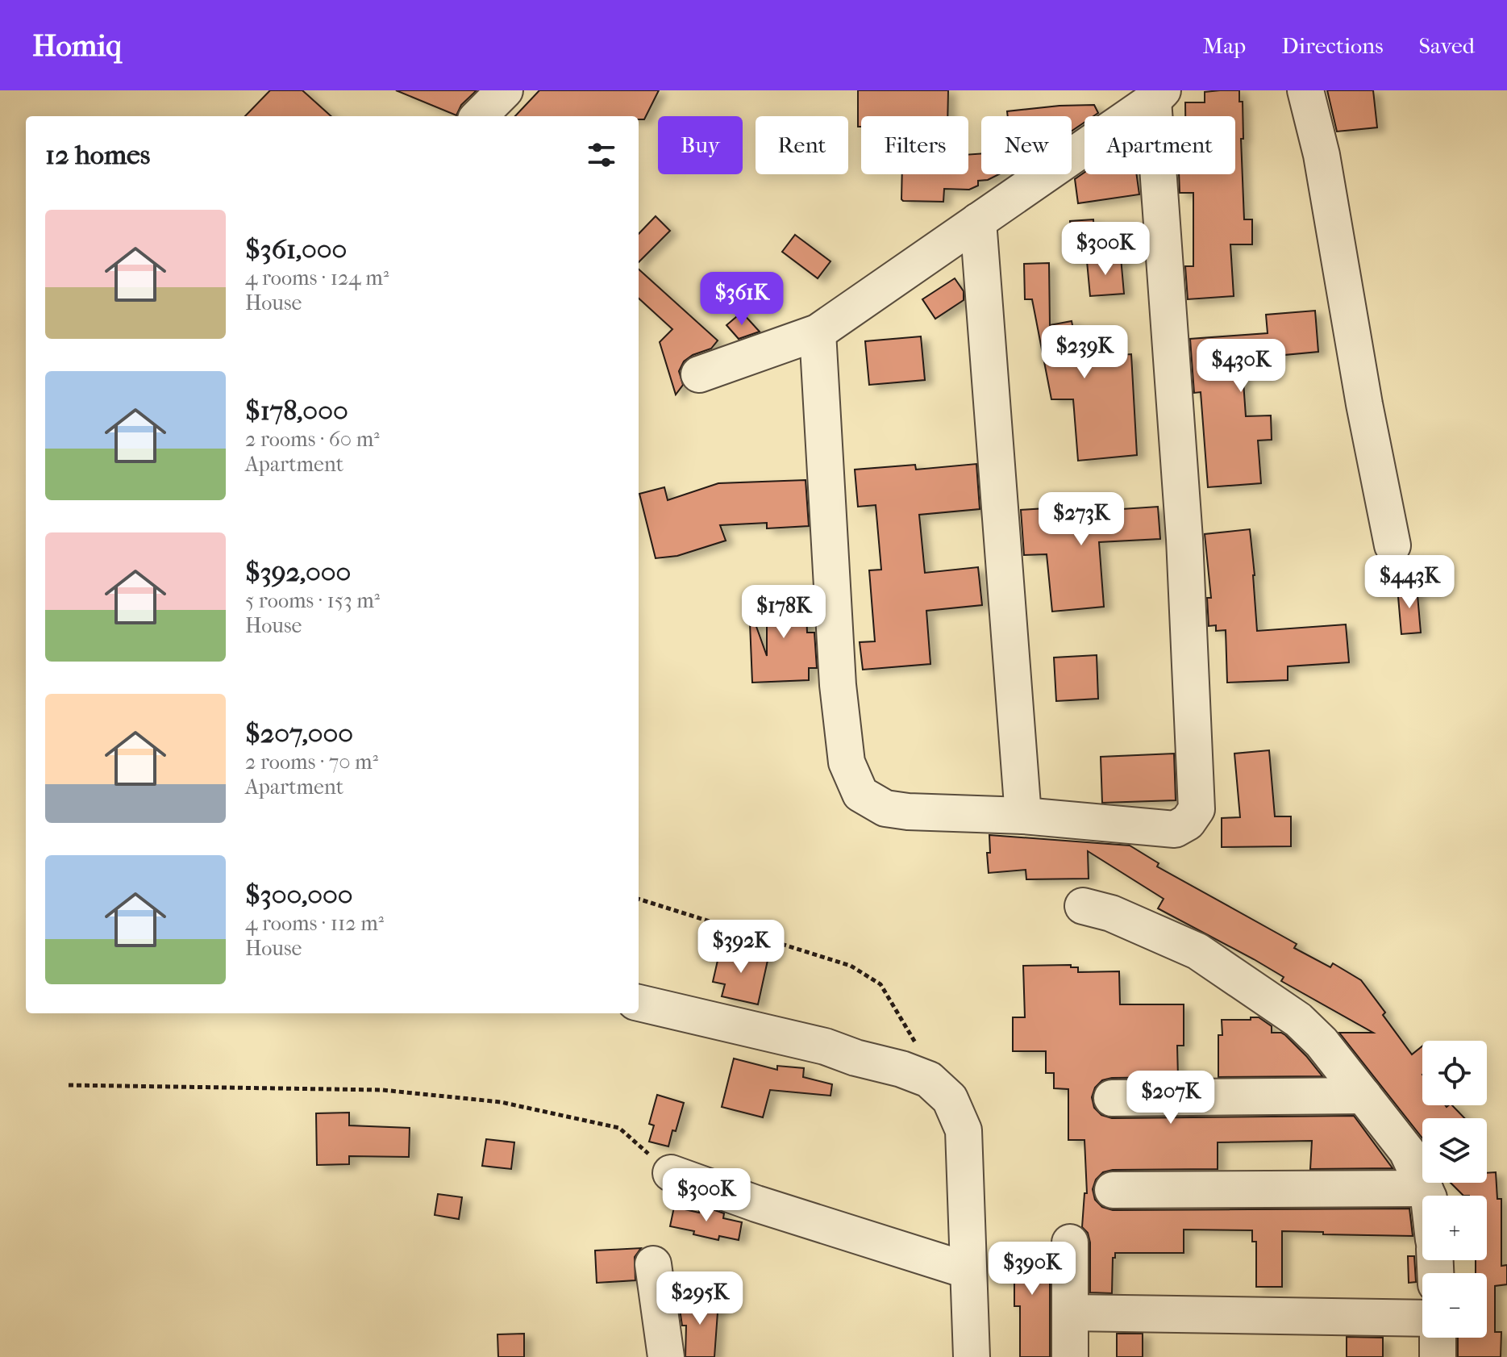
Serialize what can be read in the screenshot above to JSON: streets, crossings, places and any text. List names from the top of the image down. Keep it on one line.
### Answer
{"page":{"header":"Homiq","nav":["Map","Directions","Saved"],"chip":["Buy","Rent","Filters","New","Apartment"],"heading":"12 homes","list":[{"name":"$361,000","note":"4 rooms · 124 m² · House"},{"name":"$178,000","note":"2 rooms · 60 m² · Apartment"},{"name":"$392,000","note":"5 rooms · 153 m² · House"},{"name":"$207,000","note":"2 rooms · 70 m² · Apartment"},{"name":"$300,000","note":"4 rooms · 112 m² · House"}],"price":["$300K","$361K","$239K","$430K","$273K","$443K","$178K","$392K","$207K","$300K","$390K","$295K"],"map_buttons":["+","−"]}}
